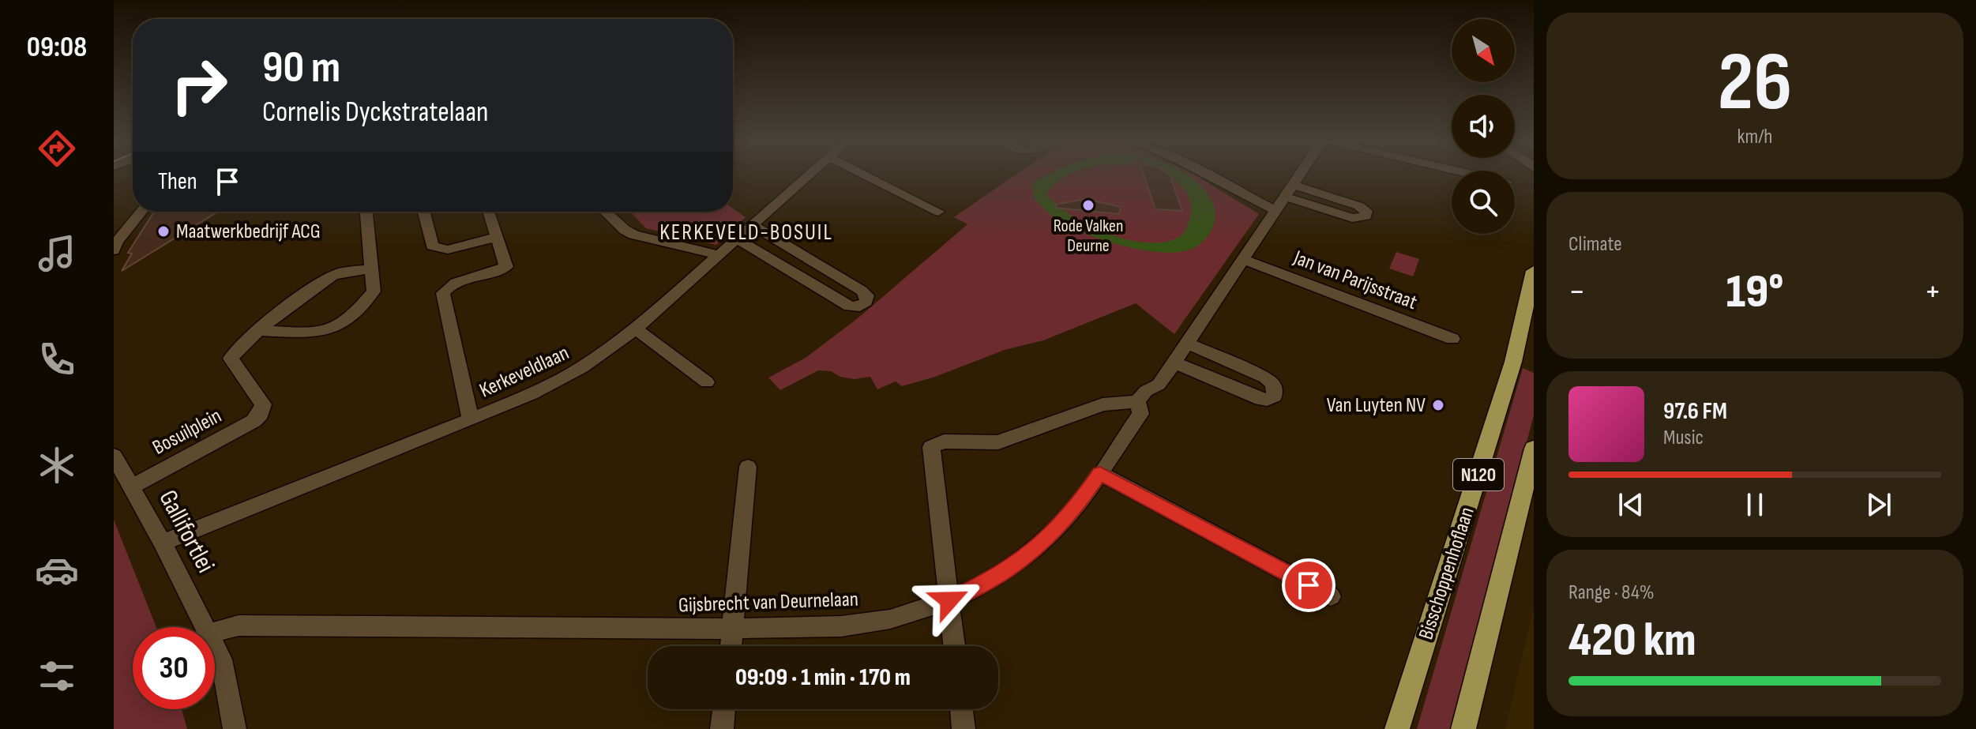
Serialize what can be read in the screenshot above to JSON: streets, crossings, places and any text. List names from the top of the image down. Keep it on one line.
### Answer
{"streets":{"main road":["N120","Bisschoppenhoflaan"],"street":["Jan van Parijsstraat","Kerkeveldlaan","Bosuilplein","Gallifortlei","Gijsbrecht van Deurnelaan"]},"crossings":[["Kerkeveldlaan","Gallifortlei"],["Bosuilplein","Gallifortlei"]],"districts":["KERKEVELD-BOSUIL"],"places":["Rode Valken Deurne","Maatwerkbedrijf ACG","Van Luyten NV"],"north":"bottom right","page":{"tabs":"09:08","tile":[["26","km/h"],"Climate",["Range · 84%","420 km"]],"turn":["90 m","Cornelis Dyckstratelaan"],"then":"Then","heat":["−","19°","+"],"song":["97.6 FM","Music"],"limit":"30","trip":"09:09 · 1 min · 170 m"}}
